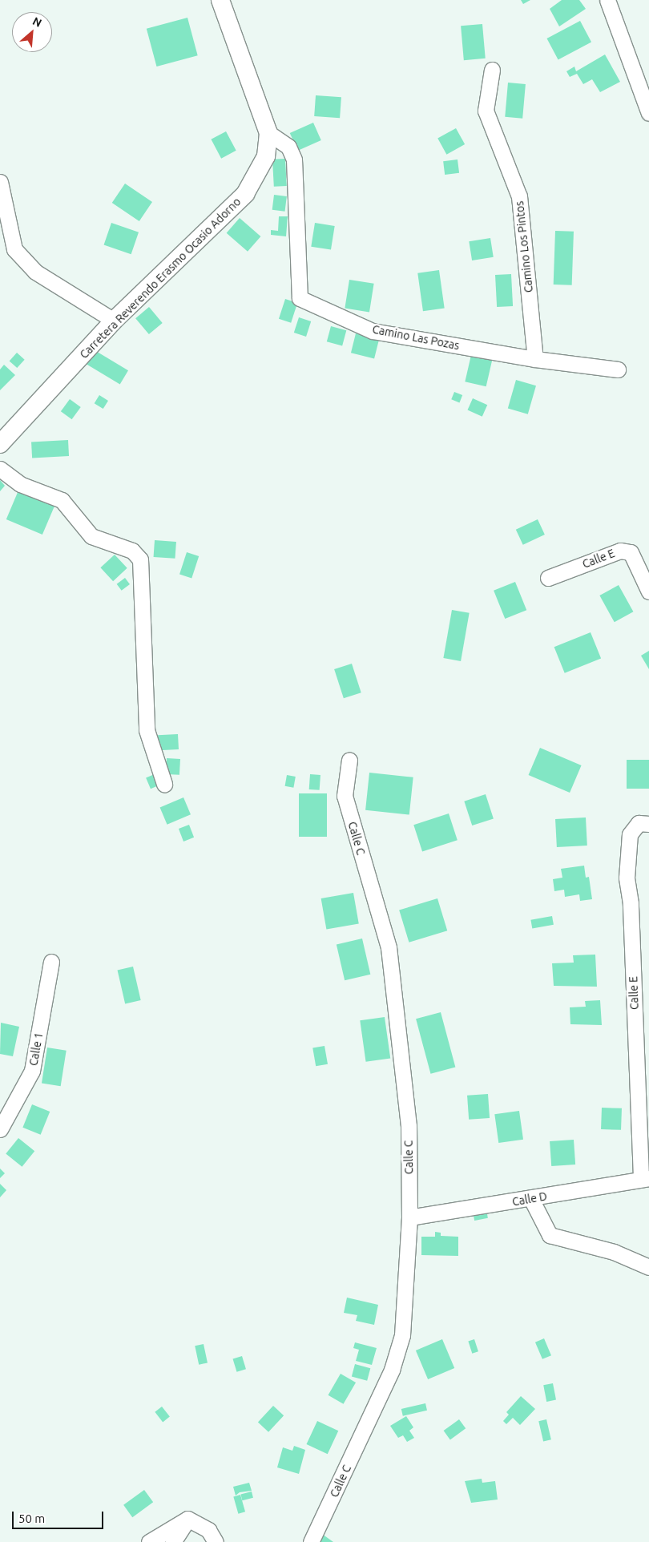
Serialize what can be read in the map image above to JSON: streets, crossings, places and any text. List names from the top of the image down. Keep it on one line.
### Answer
{"streets":{"street":["Camino Los Pintos","Carretera Reverendo Erasmo Ocasio Adorno","Camino Las Pozas","Calle E","Calle C","Calle 1","Calle D"]},"crossings":[["Camino Los Pintos","Camino Las Pozas"],["Carretera Reverendo Erasmo Ocasio Adorno","Camino Las Pozas"],["Calle E","Calle D"],["Calle C","Calle D"]],"scale_bar":"50 m","north":"top right"}
